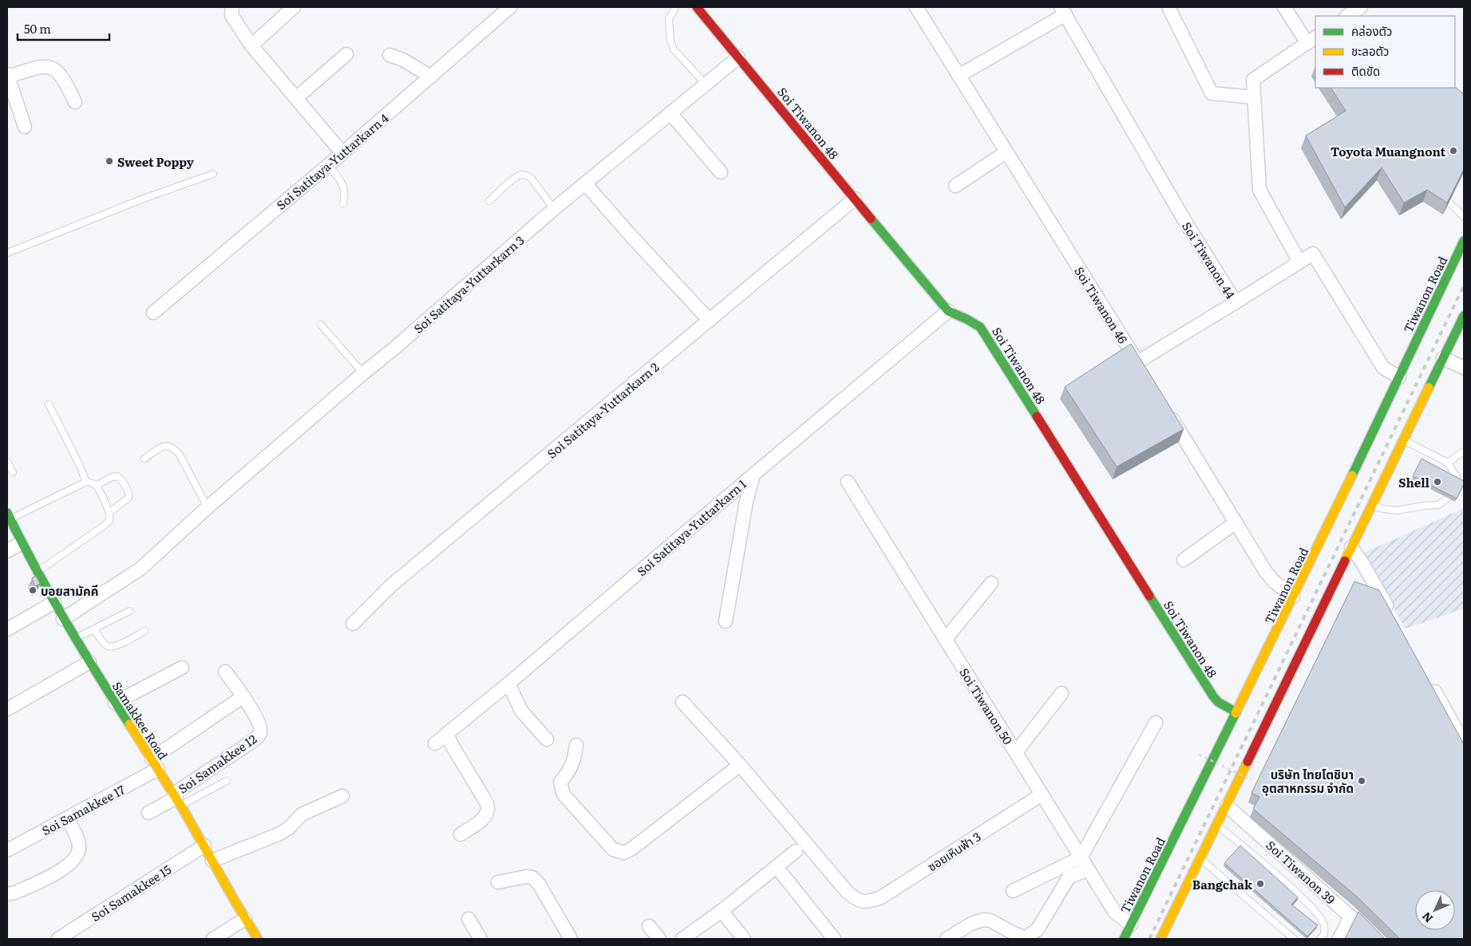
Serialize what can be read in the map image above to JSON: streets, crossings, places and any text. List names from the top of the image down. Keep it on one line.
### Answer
{"streets":{"main road":["Soi Tiwanon 48","Tiwanon Road","Samakkee Road"],"street":["Soi Satitaya-Yuttarkarn 4","Soi Tiwanon 44","Soi Satitaya-Yuttarkarn 3","Soi Tiwanon 46","Soi Satitaya-Yuttarkarn 2","Soi Satitaya-Yuttarkarn 1","Soi Tiwanon 50","Soi Samakkee 12","Soi Samakkee 17","ซอยเหินฟ้า 3","Soi Tiwanon 39","Soi Samakkee 15"]},"crossings":[["Soi Tiwanon 48","Soi Satitaya-Yuttarkarn 3"],["Soi Tiwanon 48","Tiwanon Road"],["Soi Tiwanon 48","Soi Satitaya-Yuttarkarn 2"],["Soi Tiwanon 48","Soi Satitaya-Yuttarkarn 1"],["Soi Tiwanon 44","Tiwanon Road"],["Soi Satitaya-Yuttarkarn 3","Samakkee Road"],["Tiwanon Road","Soi Tiwanon 50"],["Soi Tiwanon 50","ซอยเหินฟ้า 3"],["Samakkee Road","Soi Samakkee 12"],["Samakkee Road","Soi Samakkee 17"],["Samakkee Road","Soi Samakkee 15"],["Soi Samakkee 12","Soi Samakkee 17"]],"places":["Toyota Muangnont","Sweet Poppy","Shell","บอยสามัคคี","บริษัท ไทยโตชิบา อุตสาหกรรม จำกัด","Bangchak"],"legend":["คล่องตัว","ชะลอตัว","ติดขัด"],"scale_bar":"50 m","north":"bottom left"}
